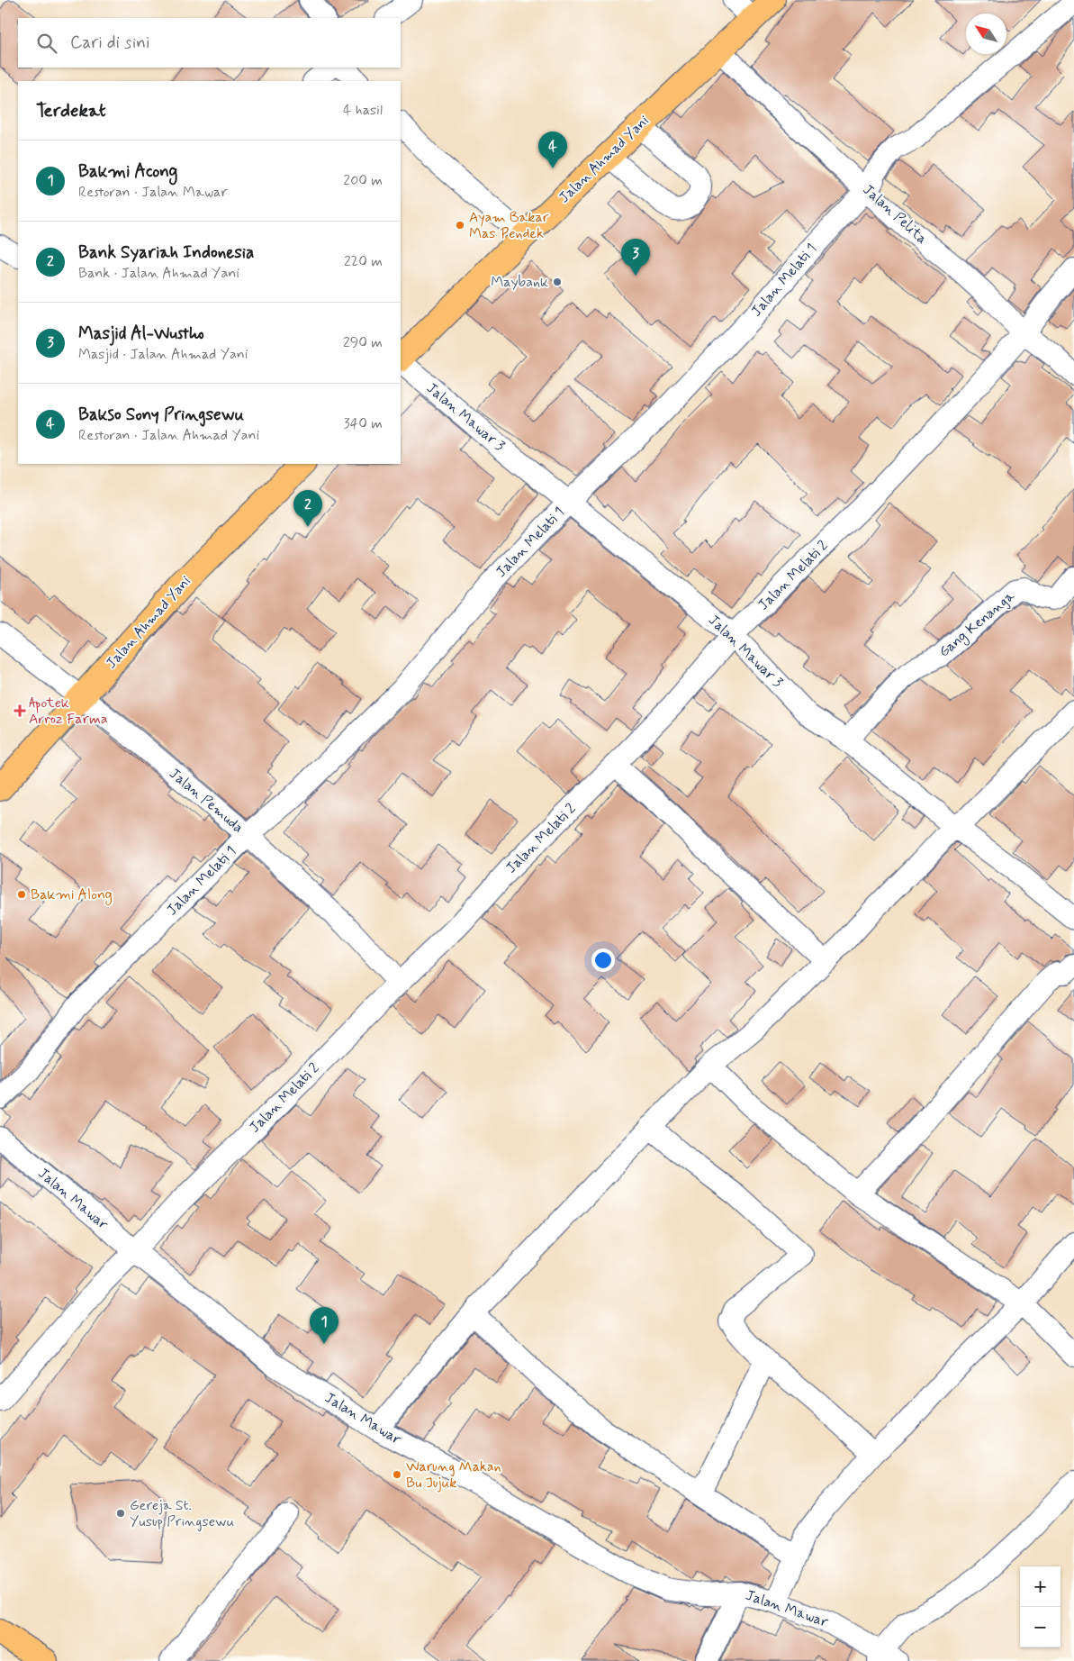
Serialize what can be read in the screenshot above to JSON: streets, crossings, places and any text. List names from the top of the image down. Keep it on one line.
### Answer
{"streets":{"main road":["Jalan Ahmad Yani"],"street":["Jalan Pelita","Jalan Melati 1","Jalan Mawar 3","Jalan Melati 2","Gang Kenanga","Jalan Pemuda","Jalan Mawar"]},"crossings":[["Jalan Ahmad Yani","Jalan Pelita"],["Jalan Ahmad Yani","Jalan Pemuda"],["Jalan Pelita","Jalan Melati 1"],["Jalan Pelita","Jalan Melati 2"],["Jalan Melati 1","Jalan Mawar 3"],["Jalan Melati 1","Jalan Pemuda"],["Jalan Mawar 3","Jalan Melati 2"],["Jalan Mawar 3","Gang Kenanga"],["Jalan Melati 2","Jalan Pemuda"],["Jalan Melati 2","Jalan Mawar"]],"places":{"other":["Ayam Bakar Mas Pendek","Maybank","Bakmi Along","Warung Makan Bu Jujuk","Gereja St. Yusup Pringsewu"],"health":["Apotek Arroz Farma"]},"north":"top left","page":{"search":"Cari di sini","heading":["Terdekat","4 hasil"],"pins":["4","3","2","1"],"list":[{"mark":"1","name":"Bakmi Acong","note":"Restoran · Jalan Mawar","value":"200 m"},{"mark":"2","name":"Bank Syariah Indonesia","note":"Bank · Jalan Ahmad Yani","value":"220 m"},{"mark":"3","name":"Masjid Al-Wustho","note":"Masjid · Jalan Ahmad Yani","value":"290 m"},{"mark":"4","name":"Bakso Sony Pringsewu","note":"Restoran · Jalan Ahmad Yani","value":"340 m"}],"map_buttons":["+","−"]}}
